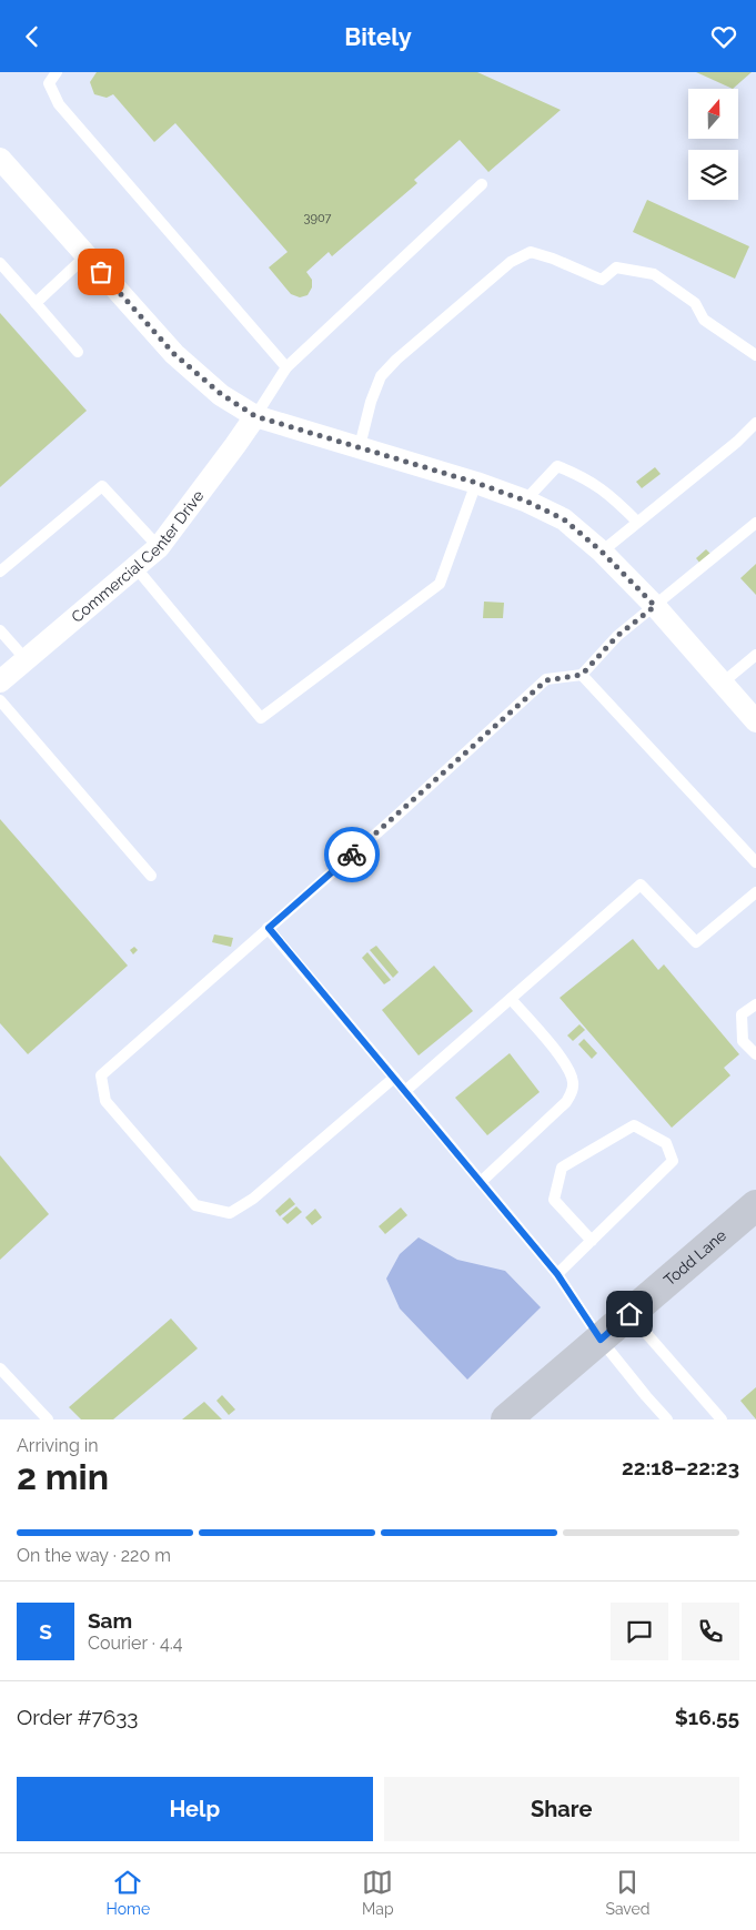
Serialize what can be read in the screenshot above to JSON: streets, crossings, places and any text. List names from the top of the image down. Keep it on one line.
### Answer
{"streets":{"street":["Commercial Center Drive","Todd Lane"]},"house_numbers":["3907"],"north":"top","page":{"header":"Bitely","heading":["2 min","Arriving in","22:18–22:23"],"panel":["Sam","Courier · 4.4","Order #7633","$16.55"],"bar":"On the way · 220 m","round":"S","buttons":["Help","Share"],"tabs":["Home","Map","Saved"]}}
